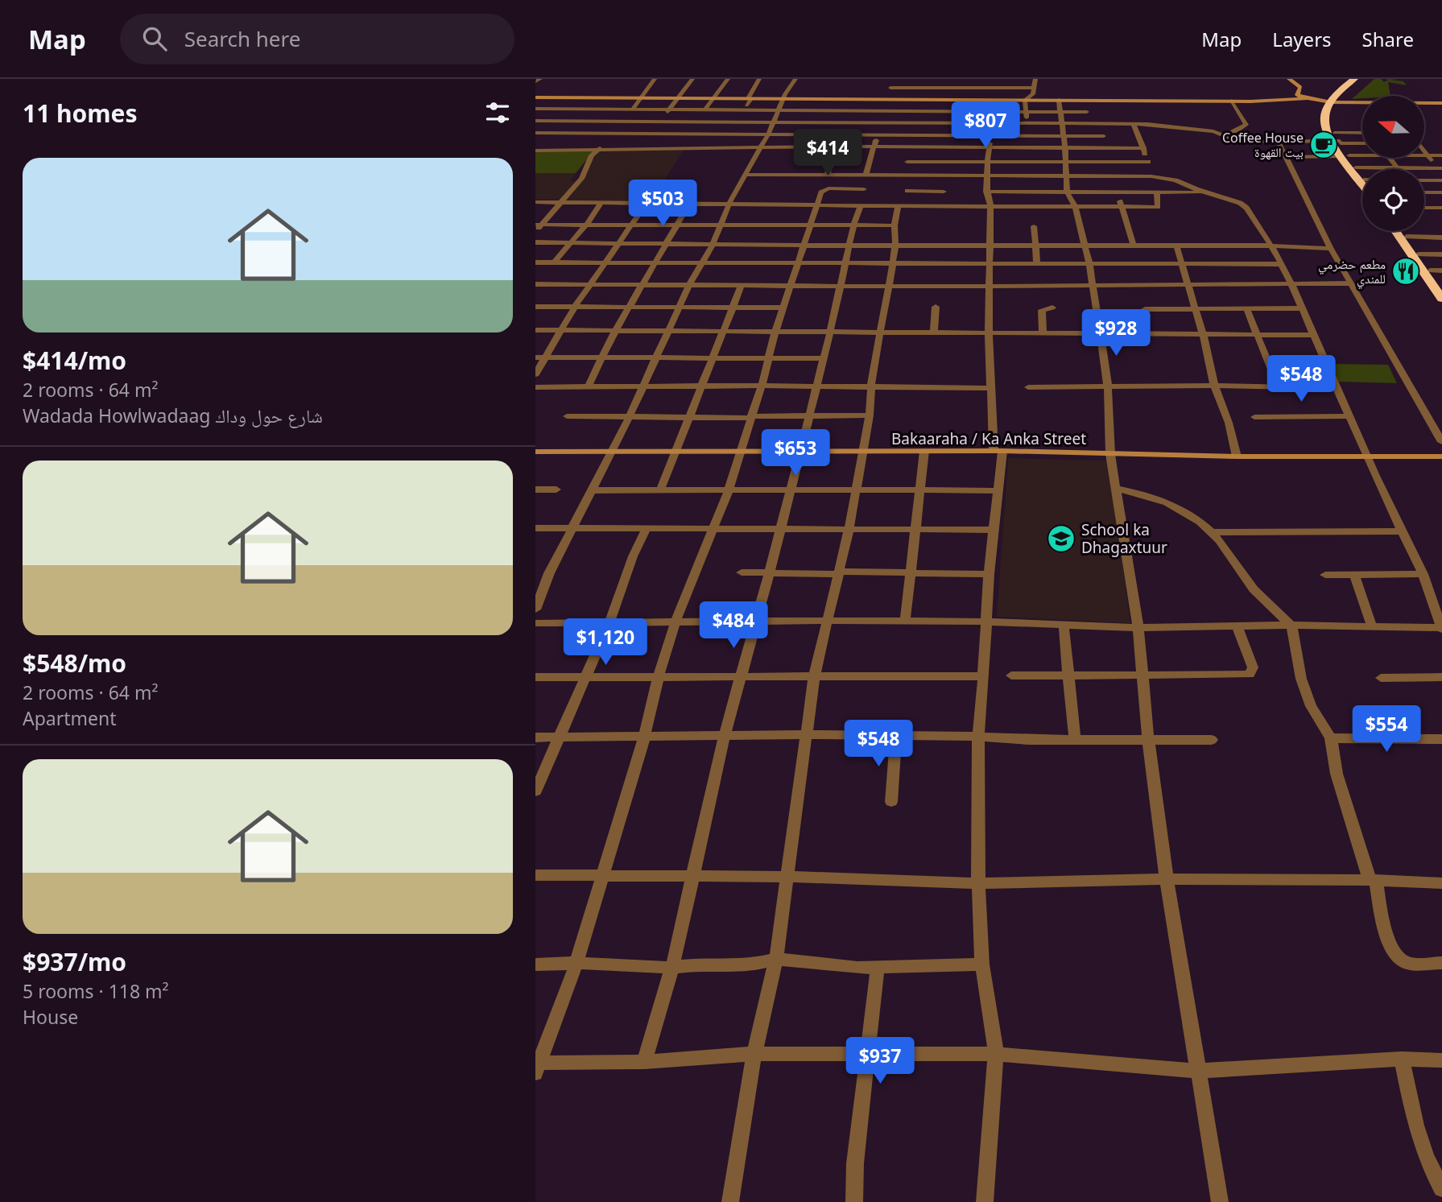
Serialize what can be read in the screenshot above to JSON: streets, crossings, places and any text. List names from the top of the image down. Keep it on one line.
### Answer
{"streets":{"street":["Bakaaraha / Ka Anka Street"]},"places":{"cafe":["Coffee House بيت القهوة"],"restaurant":["مطعم حضرمي للمندي"],"school or university":["School ka Dhagaxtuur"]},"north":"left","page":{"header":"Map","search":"Search here","nav":["Map","Layers","Share"],"heading":"11 homes","price":["$807","$414","$503","$928","$548","$653","$484","$1,120","$554","$548","$937"],"list":[{"name":"$414/mo","note":"2 rooms · 64 m² · Wadada Howlwadaag شارع حول وداك"},{"name":"$548/mo","note":"2 rooms · 64 m² · Apartment"},{"name":"$937/mo","note":"5 rooms · 118 m² · House"}]}}
